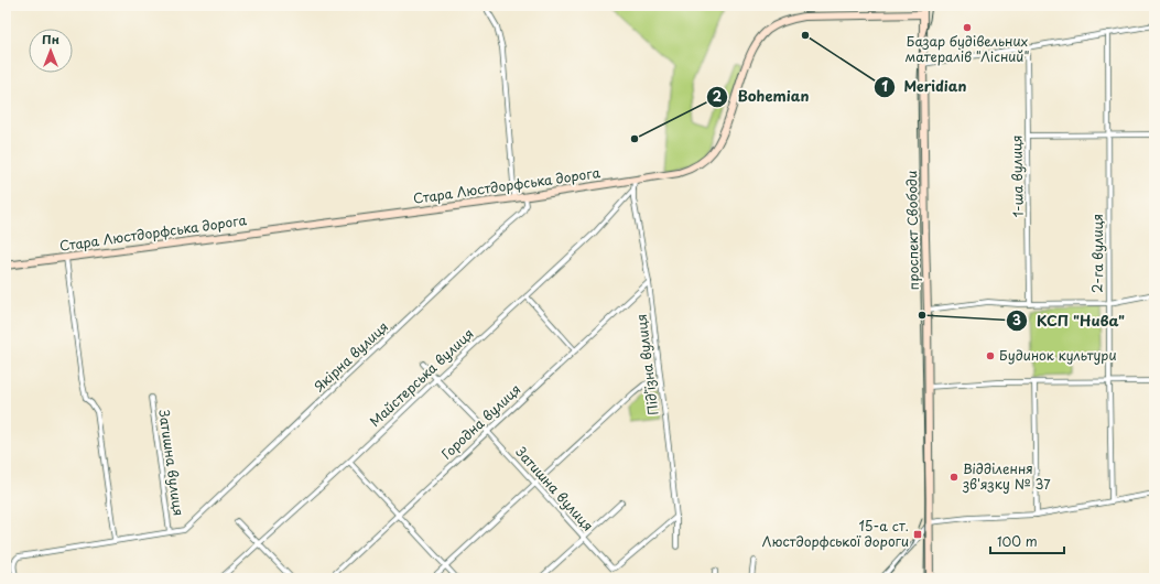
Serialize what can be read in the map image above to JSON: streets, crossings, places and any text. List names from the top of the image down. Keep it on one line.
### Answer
{"streets":{"main road":["Стара Люстдорфська дорога","проспект Свободи"],"street":["1-ша вулиця","2-га вулиця","Якірна вулиця","Підʼїзна вулиця","Майстерська вулиця","Городна вулиця","Затишна вулиця"]},"crossings":[["Стара Люстдорфська дорога","проспект Свободи"],["Стара Люстдорфська дорога","Якірна вулиця"],["Стара Люстдорфська дорога","Підʼїзна вулиця"],["Якірна вулиця","Затишна вулиця"],["Підʼїзна вулиця","Майстерська вулиця"],["Підʼїзна вулиця","Городна вулиця"],["Підʼїзна вулиця","Затишна вулиця"],["Майстерська вулиця","Затишна вулиця"],["Городна вулиця","Затишна вулиця"]],"places":{"other":["Базар будівельних матералів \"Лісний\"","Meridian","Bohemian","КСП \"Нива\"","Будинок культури","Відділення зв'язку № 37"],"transit":["15-а ст. Люстдорфської дороги"]},"scale_bar":"100 m","north":"top"}
